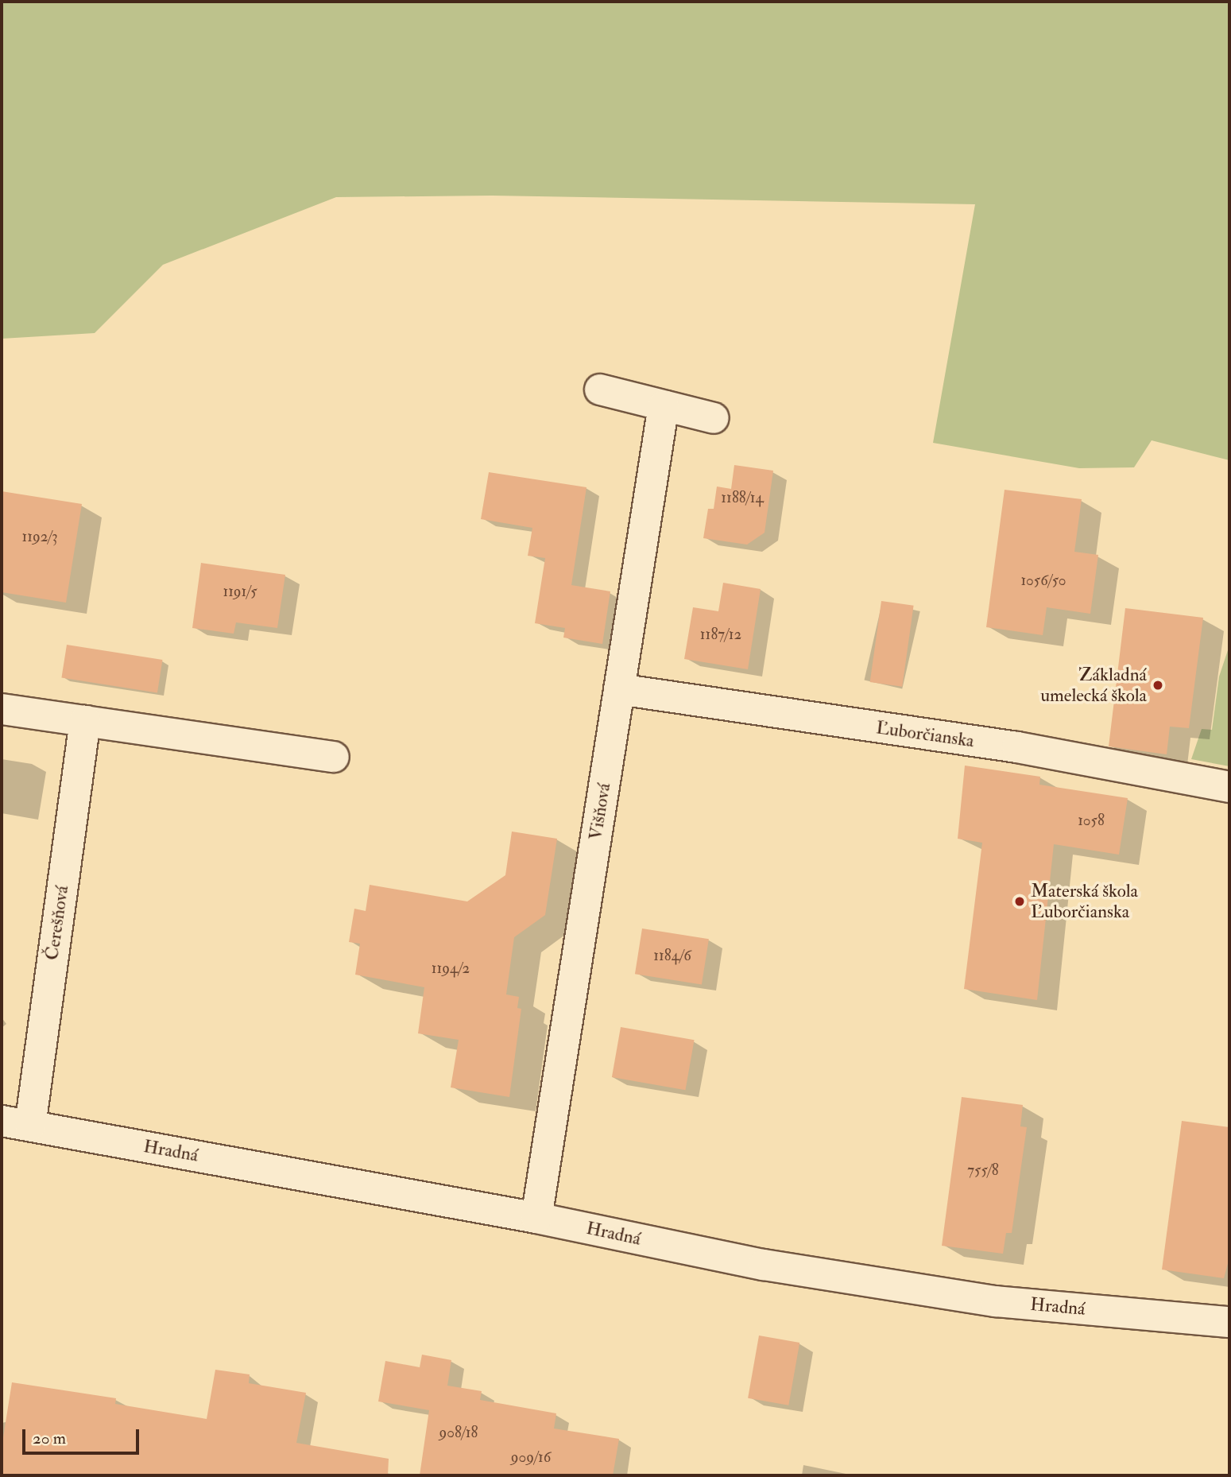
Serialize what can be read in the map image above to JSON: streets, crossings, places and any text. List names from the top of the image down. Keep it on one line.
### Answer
{"streets":{"street":["Ľuborčianska","Višňová","Čerešňová","Hradná"]},"crossings":[["Ľuborčianska","Višňová"],["Višňová","Hradná"],["Čerešňová","Hradná"]],"places":["Základná umelecká škola","Materská škola Ľuborčianska"],"house_numbers":["1188/14","1192/3","1056/50","1191/5","1187/12","1058","1184/6","1194/2","755/8","908/18","909/16"],"scale_bar":"20 m"}
